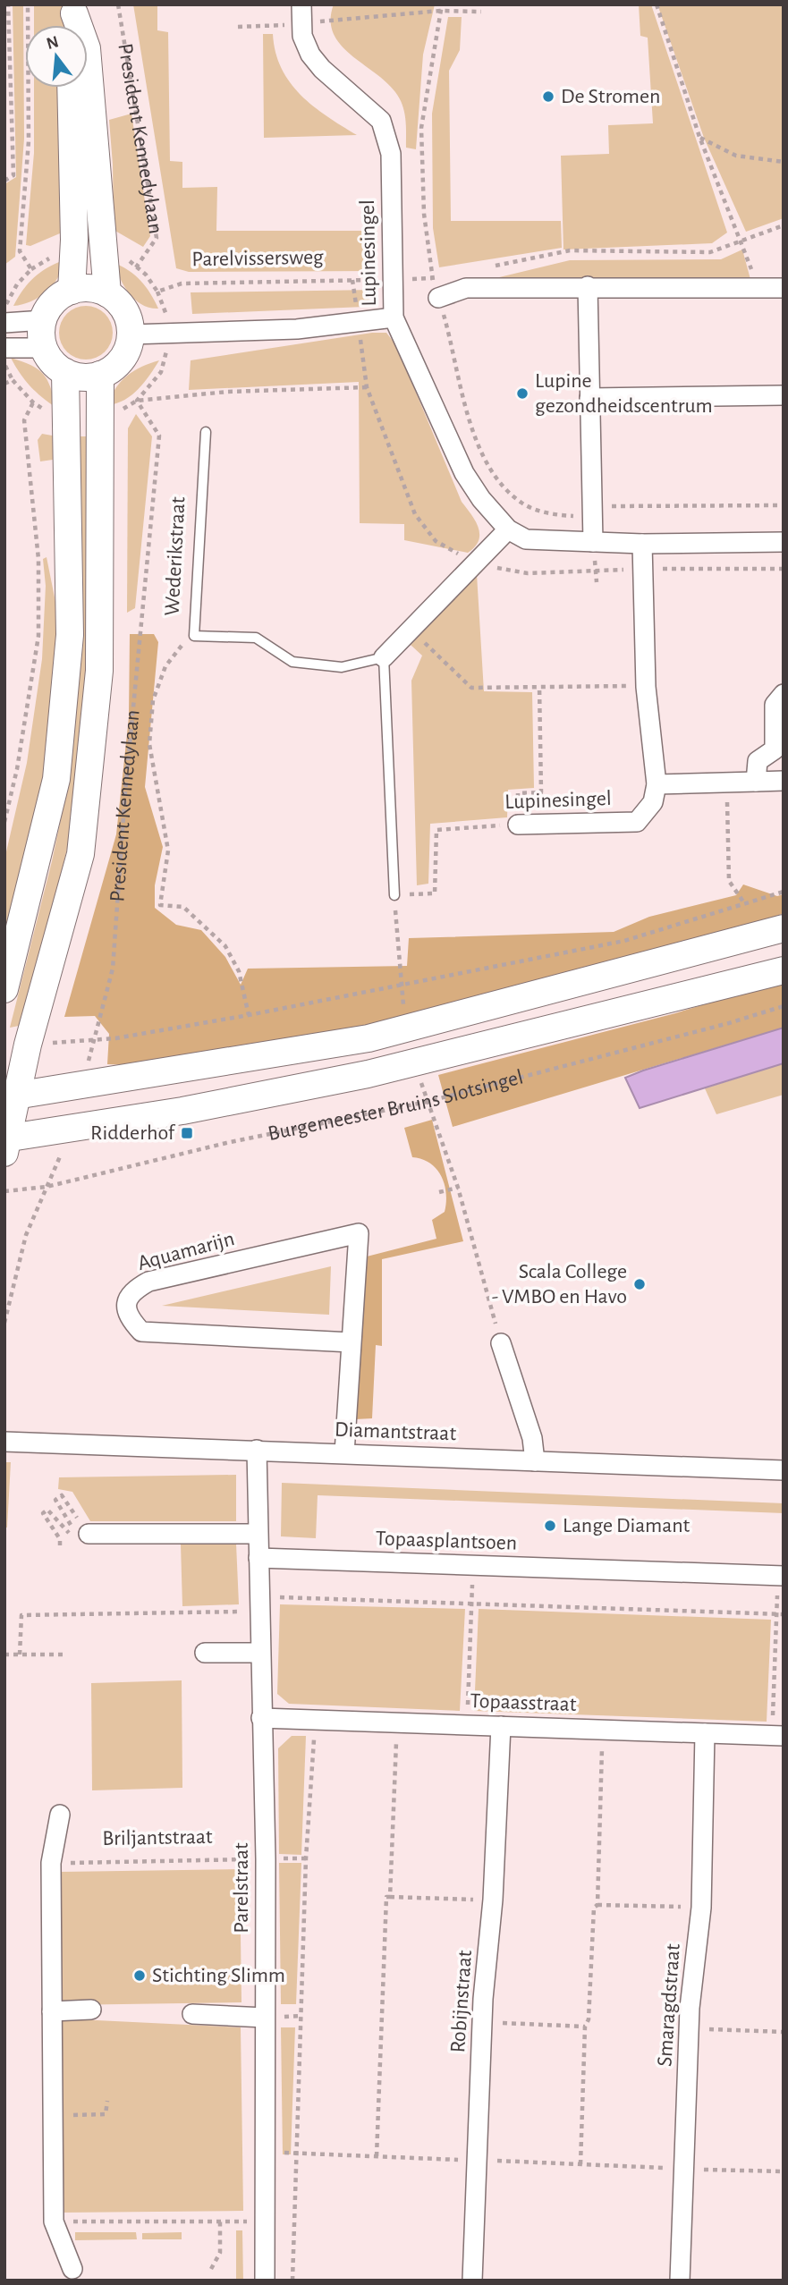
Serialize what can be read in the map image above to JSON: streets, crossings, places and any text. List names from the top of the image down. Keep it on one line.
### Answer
{"streets":{"street":["President Kennedylaan","Lupinesingel","Burgemeester Bruins Slotsingel","Aquamarijn","Diamantstraat","Topaasplantsoen","Topaasstraat","Parelstraat","Robijnstraat","Smaragdstraat"],"lane":["Wederikstraat"],"path":["Parelvissersweg","Briljantstraat"]},"crossings":[["President Kennedylaan","Burgemeester Bruins Slotsingel"],["Lupinesingel","Parelvissersweg"],["Aquamarijn","Diamantstraat"],["Diamantstraat","Parelstraat"],["Topaasplantsoen","Parelstraat"],["Topaasstraat","Parelstraat"],["Topaasstraat","Robijnstraat"],["Topaasstraat","Smaragdstraat"],["Briljantstraat","Parelstraat"]],"places":{"other":["De Stromen","Lupine gezondheidscentrum","Scala College - VMBO en Havo","Lange Diamant","Stichting Slimm"],"transit":["Ridderhof"]},"north":"top"}
